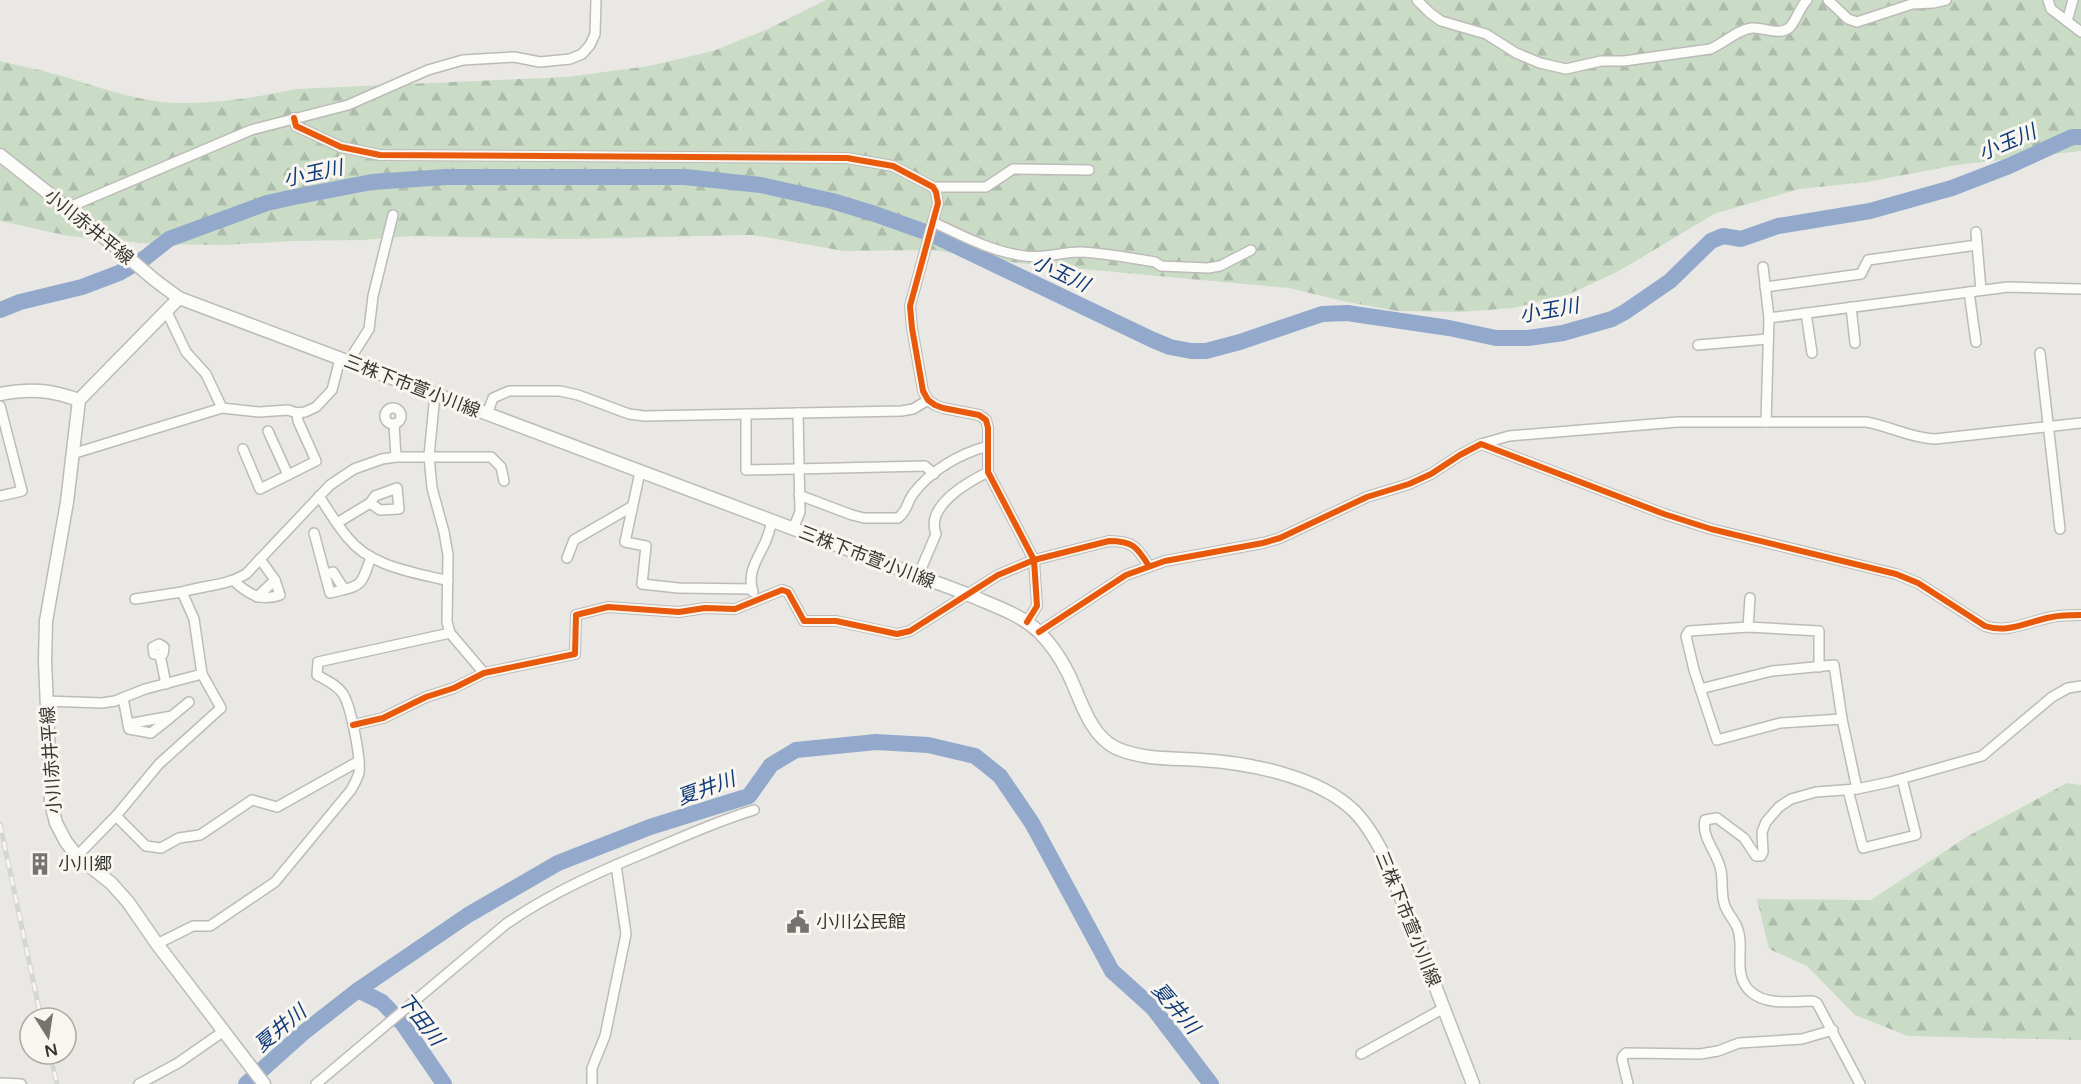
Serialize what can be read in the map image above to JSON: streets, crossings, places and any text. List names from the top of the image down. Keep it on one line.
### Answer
{"streets":{"main road":["小川赤井平線","三株下市萱小川線"]},"crossings":[["小川赤井平線","三株下市萱小川線"]],"water":["小玉川","夏井川","下田川"],"places":{"building":["小川郷"],"public building":["小川公民館"]},"north":"bottom"}
